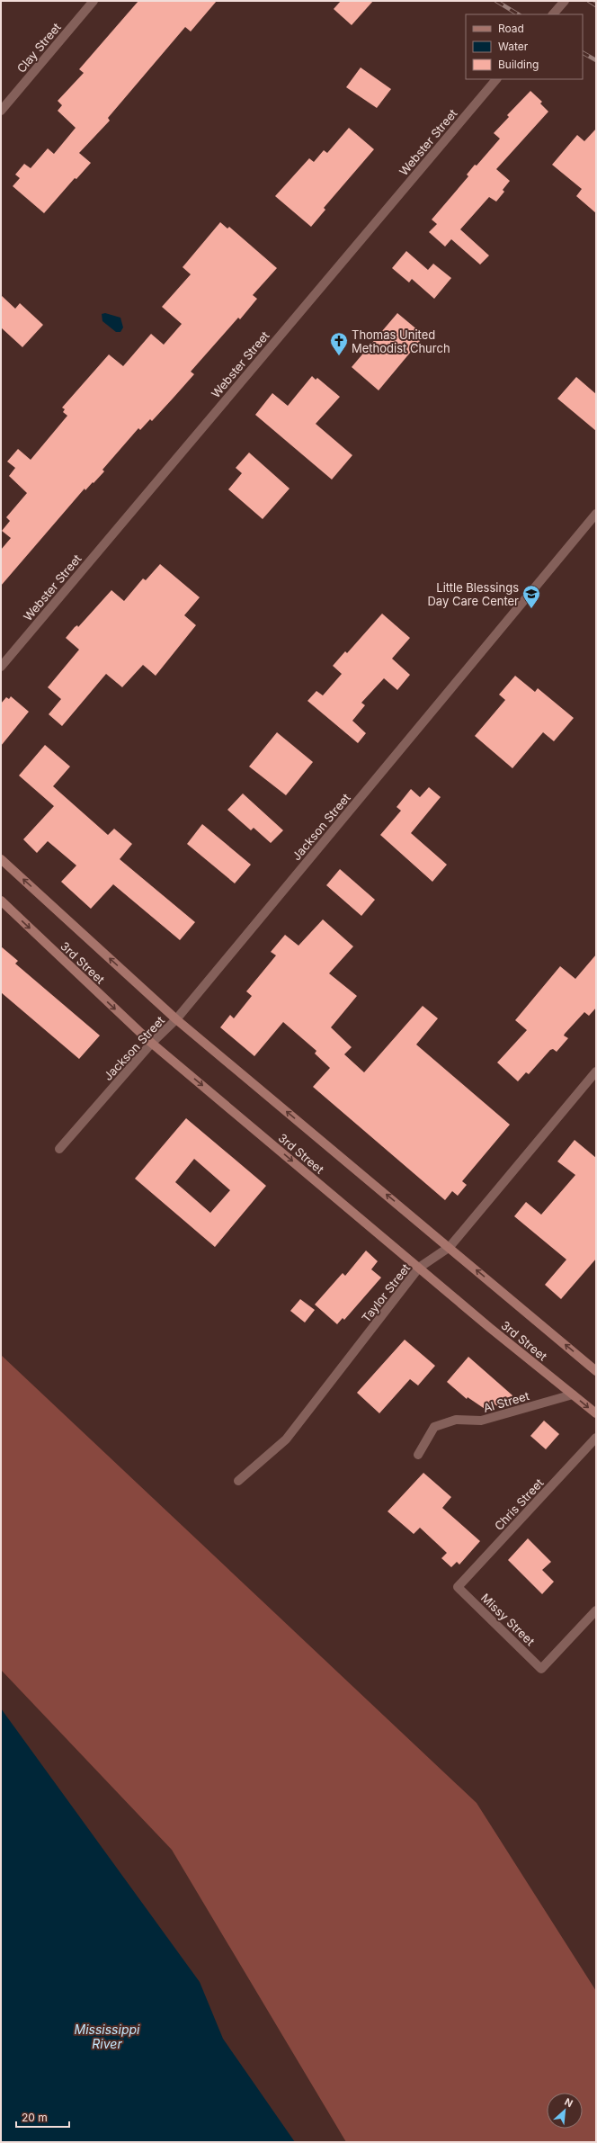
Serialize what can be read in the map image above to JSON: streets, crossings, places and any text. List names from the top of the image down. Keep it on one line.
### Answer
{"streets":{"main road":["3rd Street"],"street":["Clay Street","Webster Street","Jackson Street","Taylor Street","Al Street","Chris Street","Missy Street"]},"crossings":[["Jackson Street","3rd Street"],["3rd Street","Taylor Street"],["3rd Street","Al Street"],["Chris Street","Missy Street"]],"water":["Mississippi River"],"places":{"church":["Thomas United Methodist Church"],"school or university":["Little Blessings Day Care Center"]},"legend":["Road","Water","Building"],"scale_bar":"20 m","north":"top right"}
